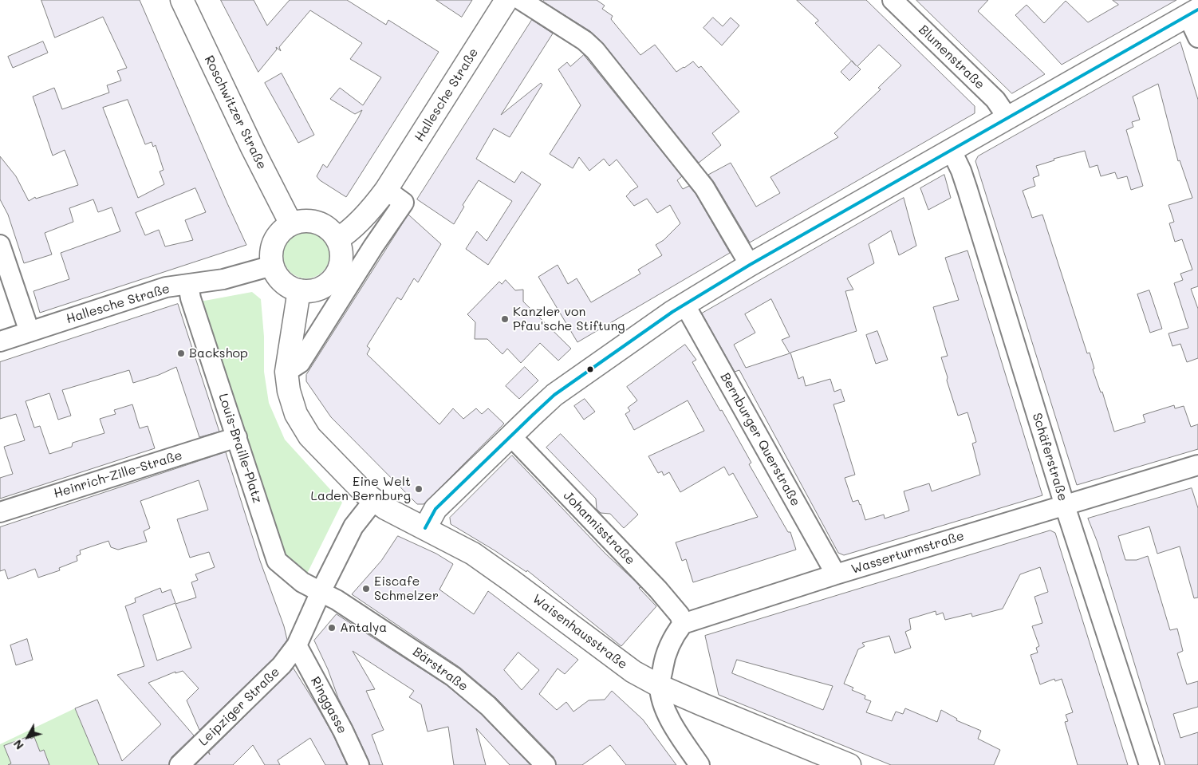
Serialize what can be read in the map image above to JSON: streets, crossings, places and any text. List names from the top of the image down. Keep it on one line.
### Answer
{"streets":{"street":["Blumenstraße","Hallesche Straße","Roschwitzer Straße","Bernburger Querstraße","Louis-Braille-Platz","Schäferstraße","Heinrich-Zille-Straße","Johannisstraße","Wasserturmstraße","Waisenhausstraße","Bärstraße","Ringgasse","Leipziger Straße"]},"crossings":[["Hallesche Straße","Roschwitzer Straße"],["Hallesche Straße","Louis-Braille-Platz"],["Bernburger Querstraße","Wasserturmstraße"],["Louis-Braille-Platz","Heinrich-Zille-Straße"],["Louis-Braille-Platz","Bärstraße"],["Schäferstraße","Wasserturmstraße"],["Johannisstraße","Wasserturmstraße"],["Ringgasse","Leipziger Straße"]],"places":["Kanzler von Pfau'sche Stiftung","Backshop","Eine Welt Laden Bernburg","Eiscafe Schmelzer","Antalya"],"north":"bottom left"}
